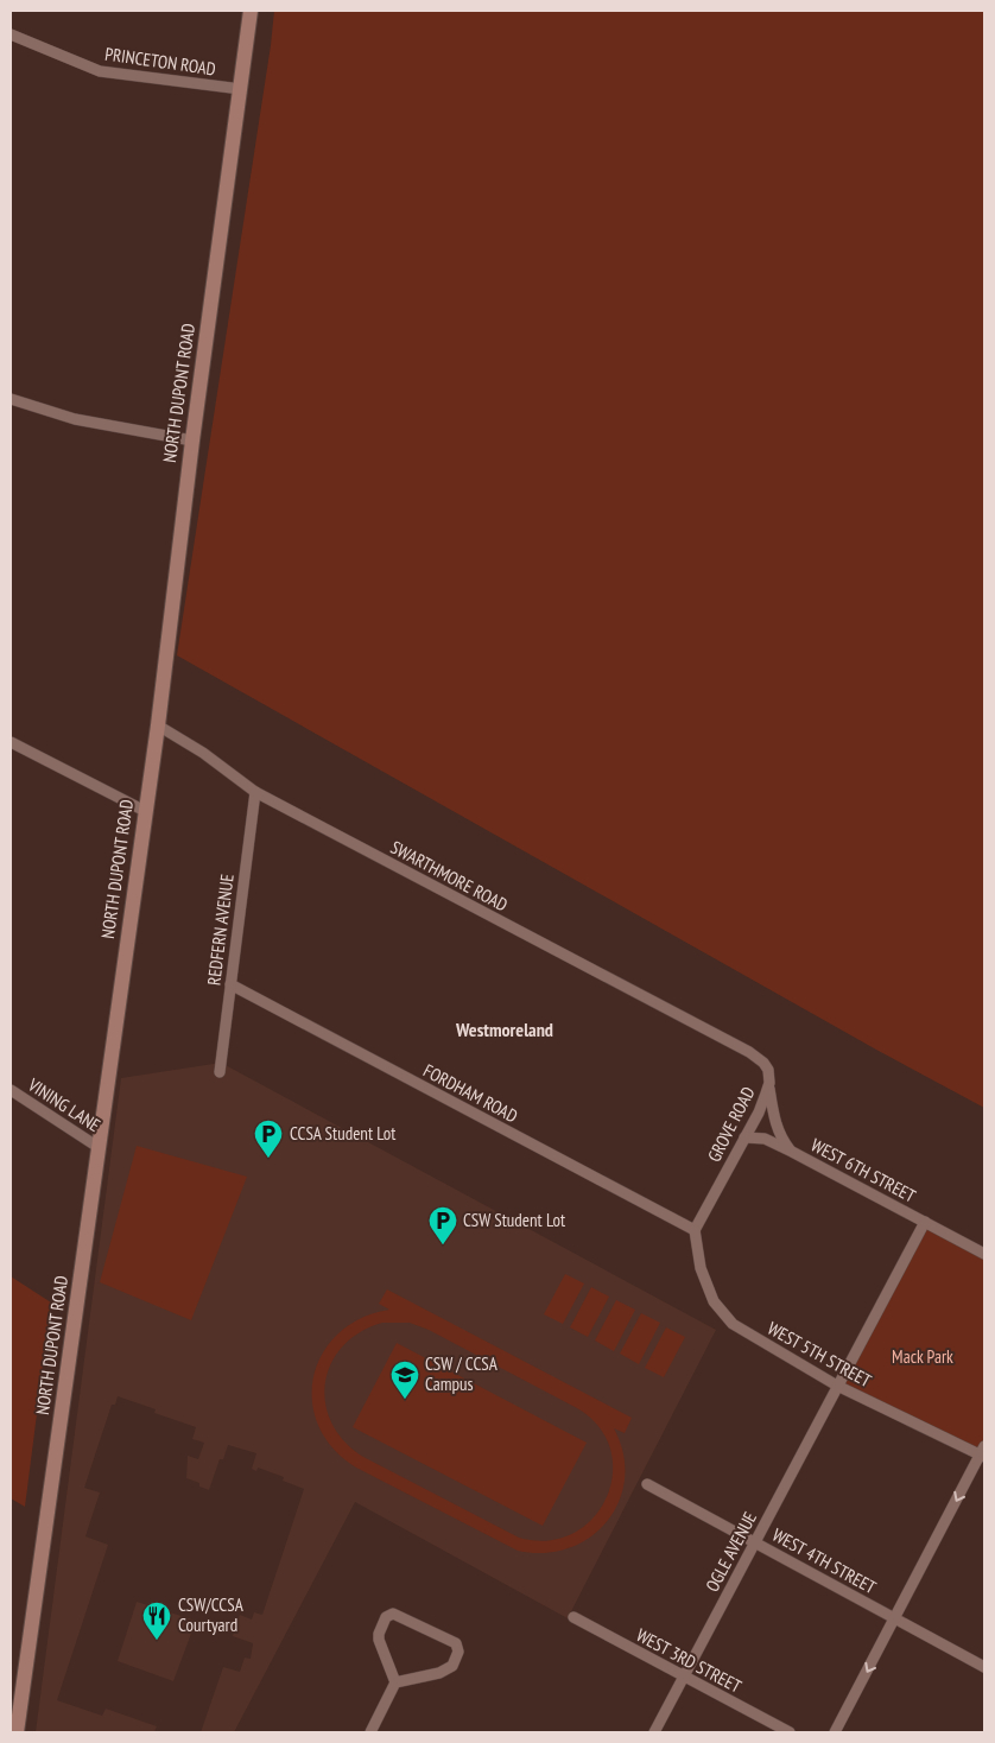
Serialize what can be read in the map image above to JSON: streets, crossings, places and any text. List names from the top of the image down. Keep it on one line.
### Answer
{"streets":{"main road":["NORTH DUPONT ROAD"],"street":["PRINCETON ROAD","SWARTHMORE ROAD","REDFERN AVENUE","FORDHAM ROAD","VINING LANE","GROVE ROAD","WEST 6TH STREET","WEST 5TH STREET","OGLE AVENUE","WEST 4TH STREET","WEST 3RD STREET"]},"crossings":[["PRINCETON ROAD","NORTH DUPONT ROAD"],["NORTH DUPONT ROAD","SWARTHMORE ROAD"],["NORTH DUPONT ROAD","VINING LANE"],["SWARTHMORE ROAD","REDFERN AVENUE"],["SWARTHMORE ROAD","GROVE ROAD"],["REDFERN AVENUE","FORDHAM ROAD"],["FORDHAM ROAD","GROVE ROAD"],["FORDHAM ROAD","WEST 5TH STREET"],["GROVE ROAD","WEST 6TH STREET"],["GROVE ROAD","WEST 5TH STREET"],["WEST 6TH STREET","OGLE AVENUE"],["WEST 5TH STREET","OGLE AVENUE"],["OGLE AVENUE","WEST 4TH STREET"],["OGLE AVENUE","WEST 3RD STREET"]],"districts":["Westmoreland"],"parks":["Mack Park"],"places":{"parking":["CCSA Student Lot","CSW Student Lot"],"school or university":["CSW / CCSA Campus"],"restaurant":["CSW/CCSA Courtyard"]}}
